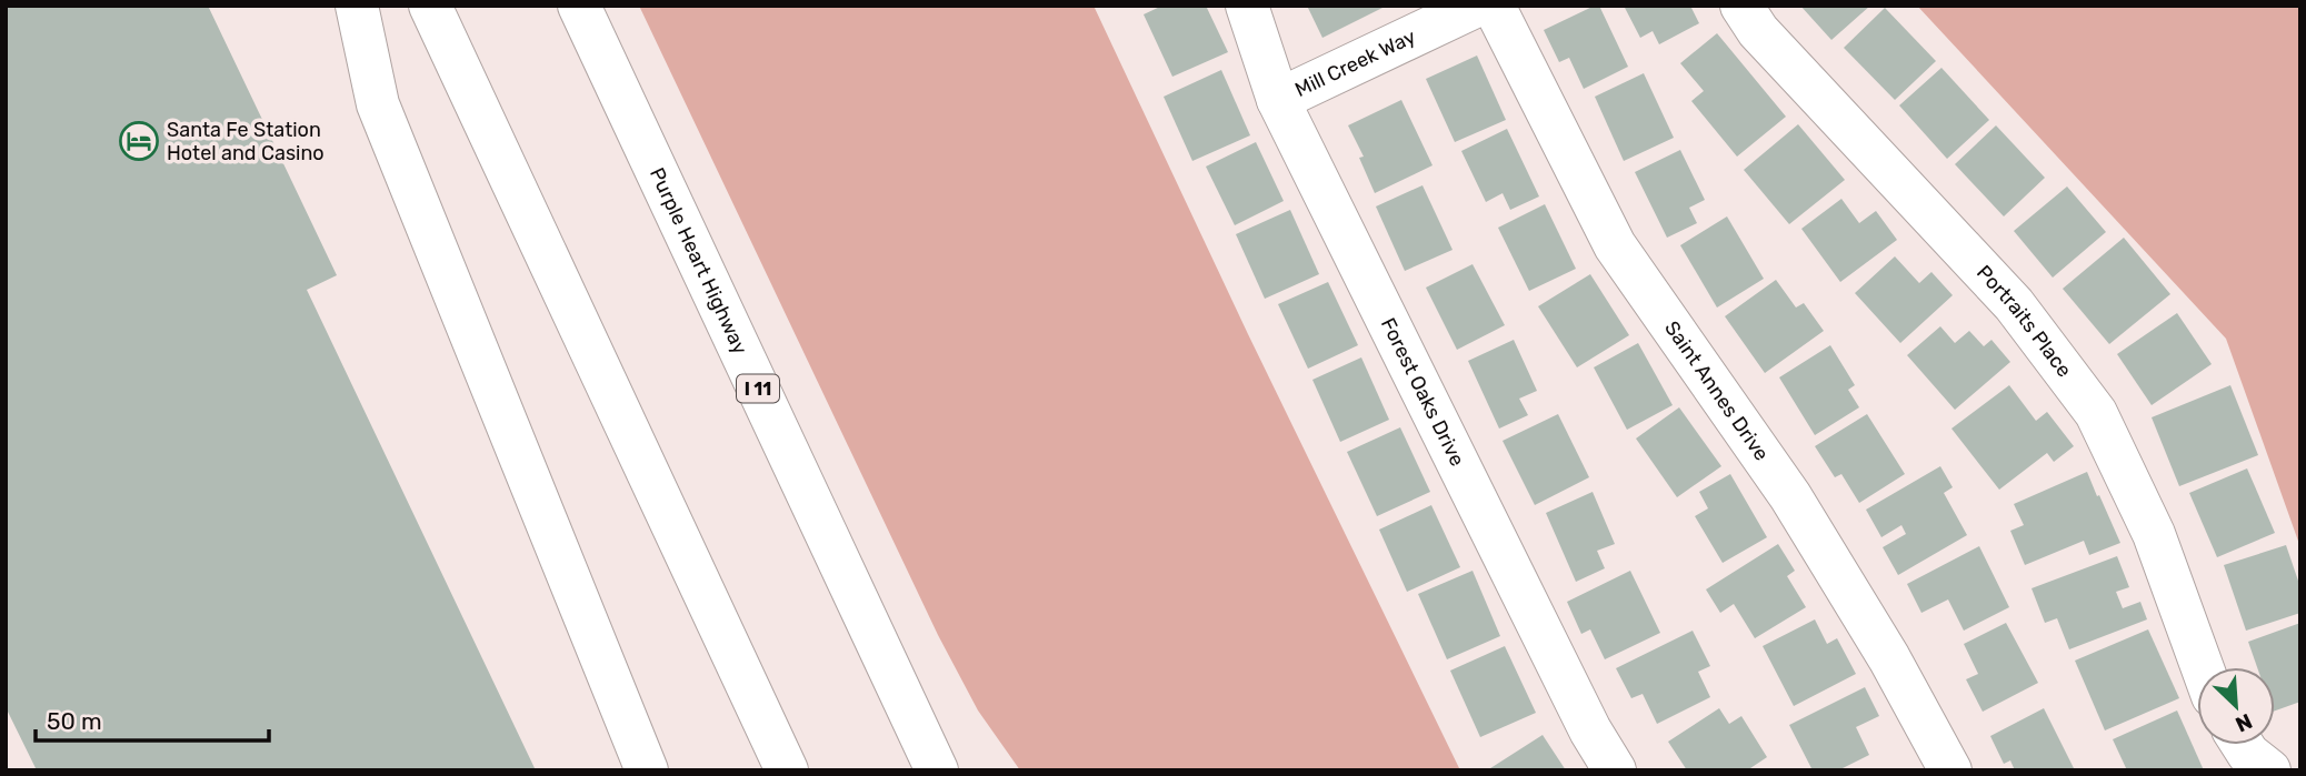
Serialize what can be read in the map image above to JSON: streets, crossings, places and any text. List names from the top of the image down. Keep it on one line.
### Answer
{"streets":{"main road":["Mill Creek Way","Purple Heart Highway","Portraits Place","I 11","Saint Annes Drive","Forest Oaks Drive"]},"crossings":[["Mill Creek Way","Forest Oaks Drive"]],"places":{"hotel":["Santa Fe Station Hotel and Casino"]},"scale_bar":"50 m","north":"bottom right"}
